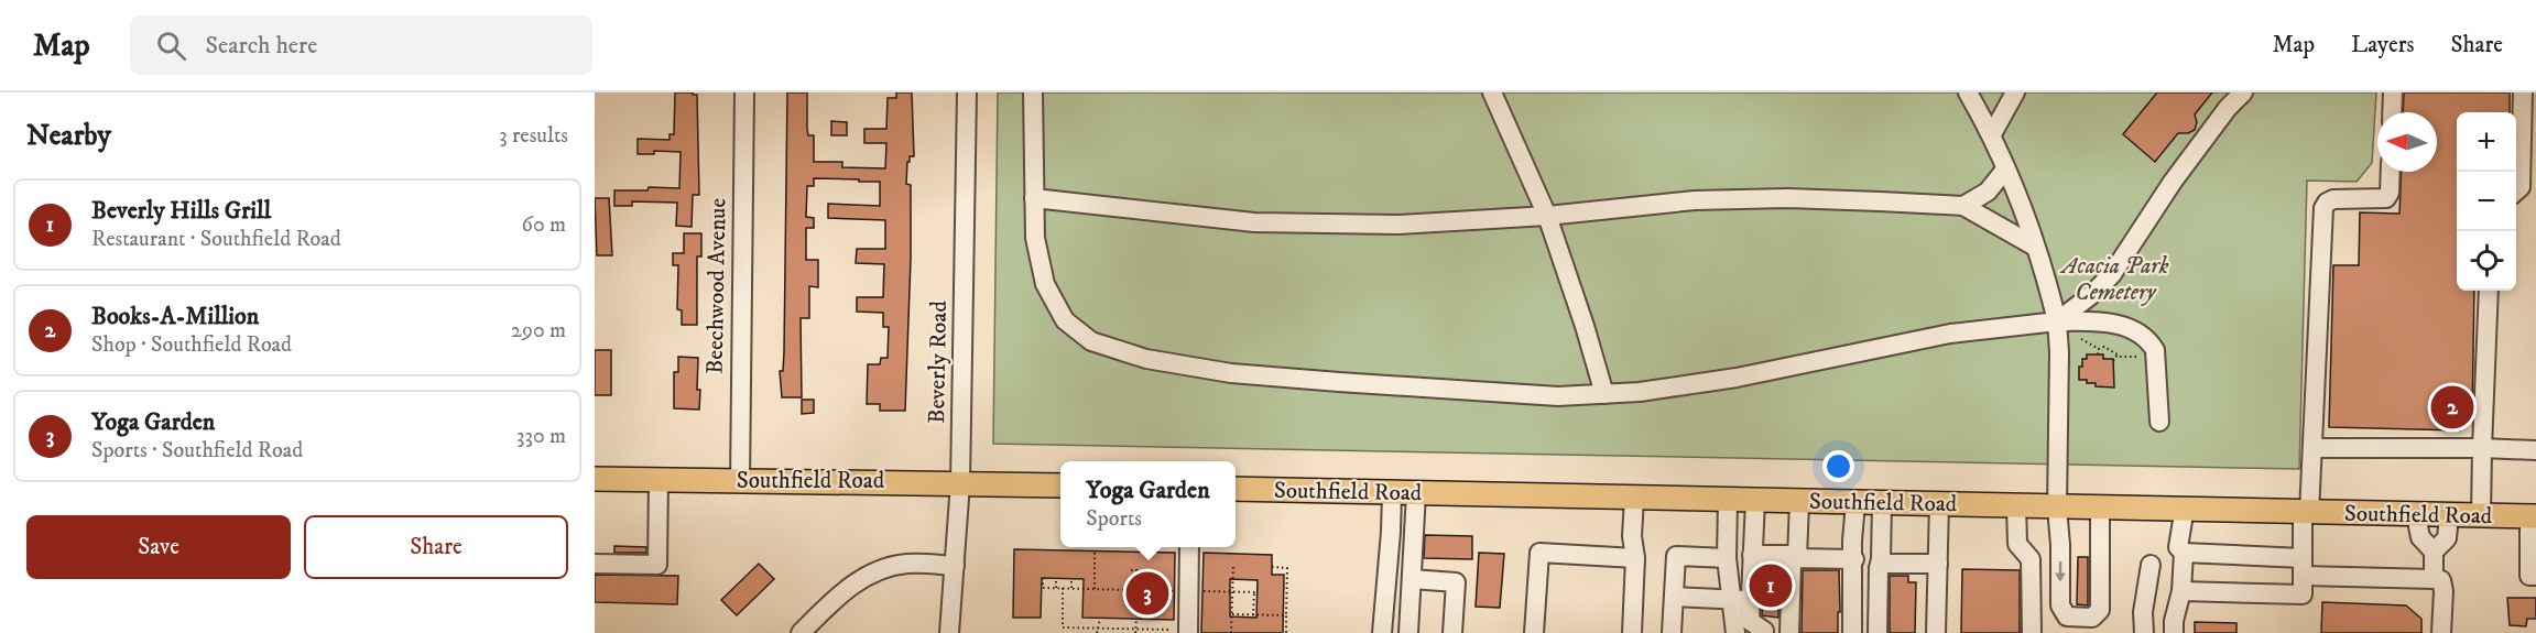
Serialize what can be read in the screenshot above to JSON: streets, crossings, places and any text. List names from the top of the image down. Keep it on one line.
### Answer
{"streets":{"main road":["Southfield Road"],"street":["Beechwood Avenue","Beverly Road"]},"crossings":[["Beechwood Avenue","Southfield Road"],["Beverly Road","Southfield Road"]],"parks":["Acacia Park Cemetery"],"north":"left","page":{"header":"Map","search":"Search here","nav":["Map","Layers","Share"],"heading":["Nearby","3 results"],"map_buttons":["+","−"],"list":[{"mark":"1","name":"Beverly Hills Grill","note":"Restaurant · Southfield Road","value":"60 m"},{"mark":"2","name":"Books-A-Million","note":"Shop · Southfield Road","value":"290 m"},{"mark":"3","name":"Yoga Garden","note":"Sports · Southfield Road","value":"330 m"}],"pins":["2","1","3"],"popup":["Yoga Garden","Sports"],"buttons":["Save","Share"]}}
